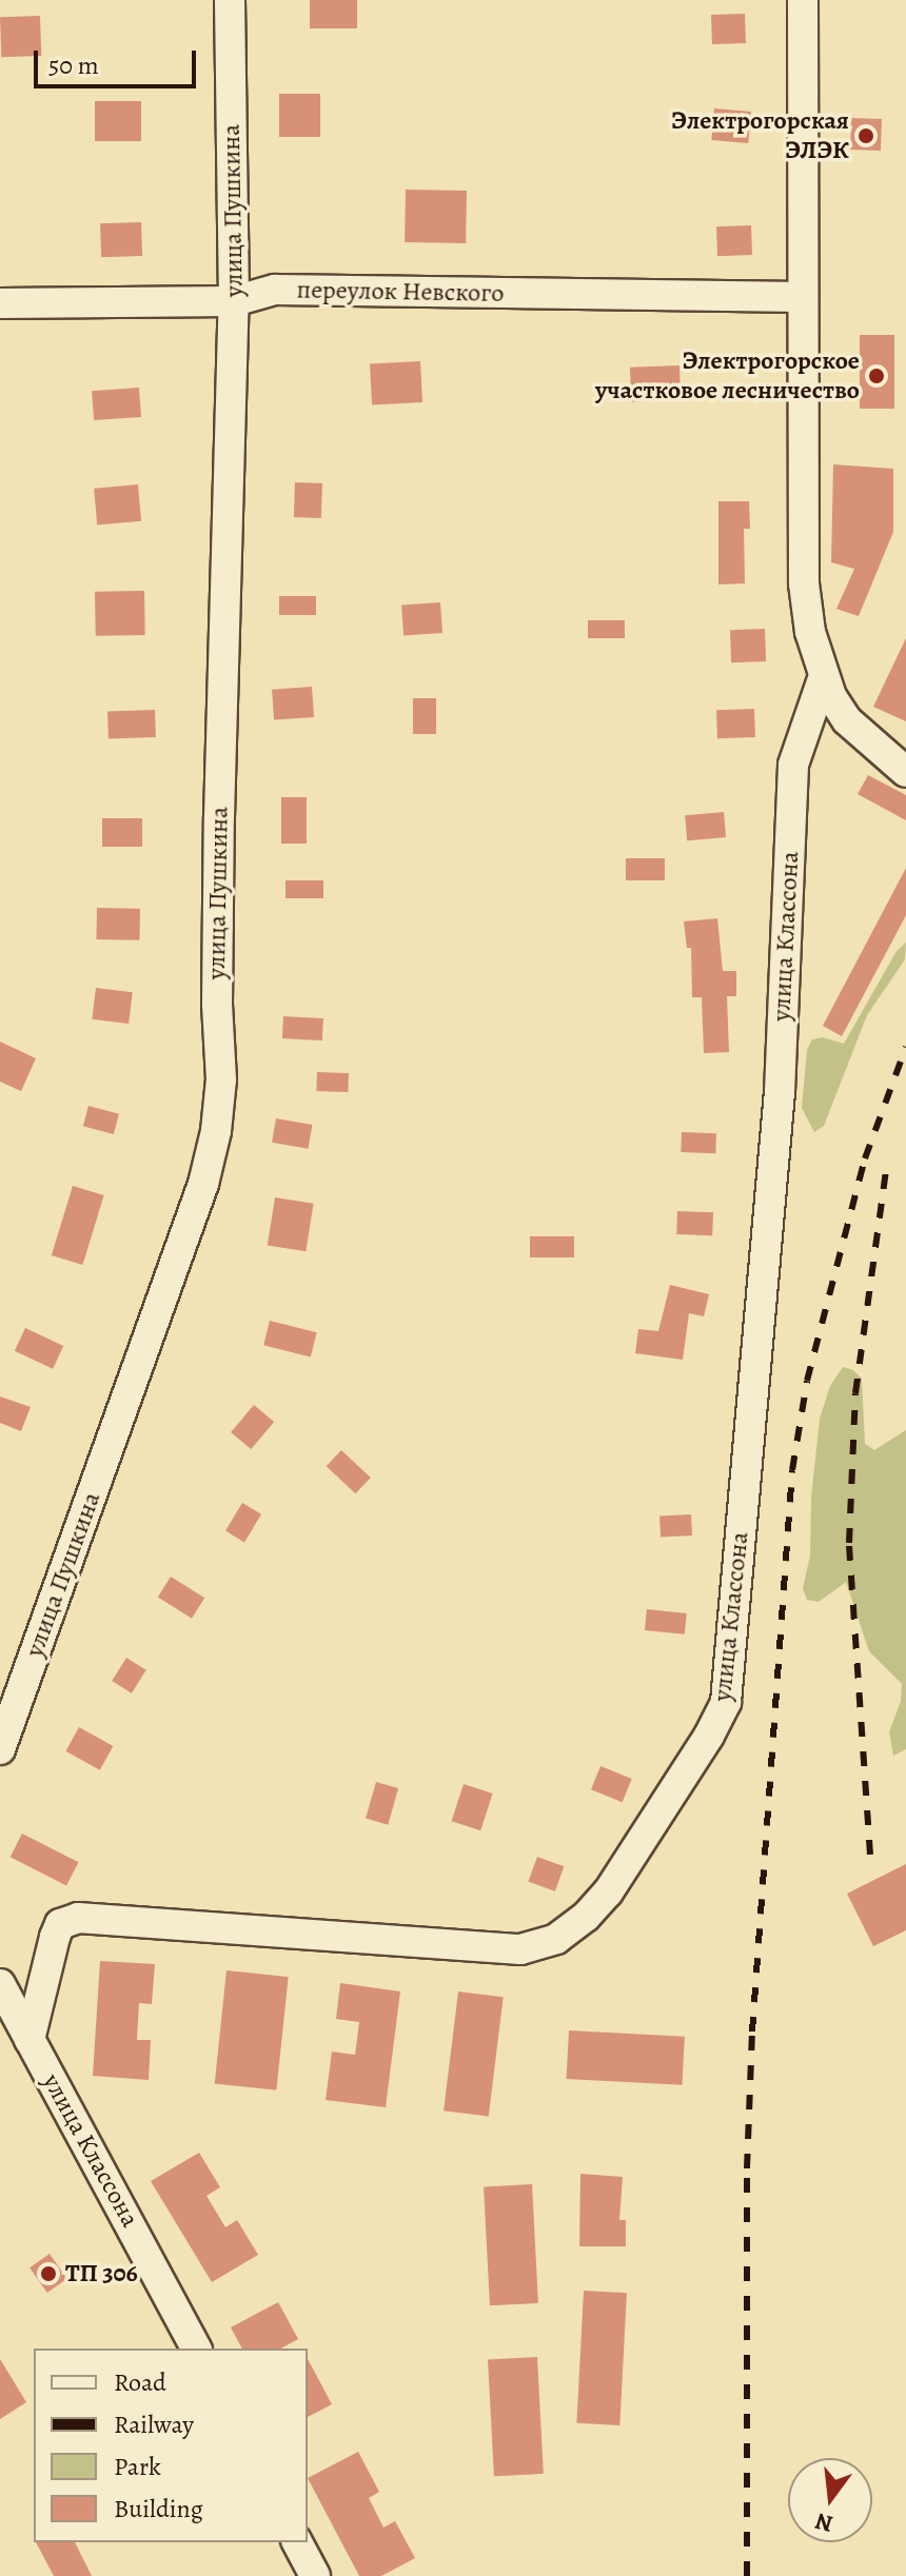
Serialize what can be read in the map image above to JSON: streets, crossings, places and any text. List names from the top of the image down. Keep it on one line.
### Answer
{"streets":{"street":["улица Пушкина","переулок Невского","улица Классона"]},"crossings":[["улица Пушкина","переулок Невского"]],"places":["Электрогорская ЭЛЭК","Электрогорское участковое лесничество","ТП 306"],"legend":["Road","Railway","Park","Building"],"scale_bar":"50 m","north":"bottom"}
